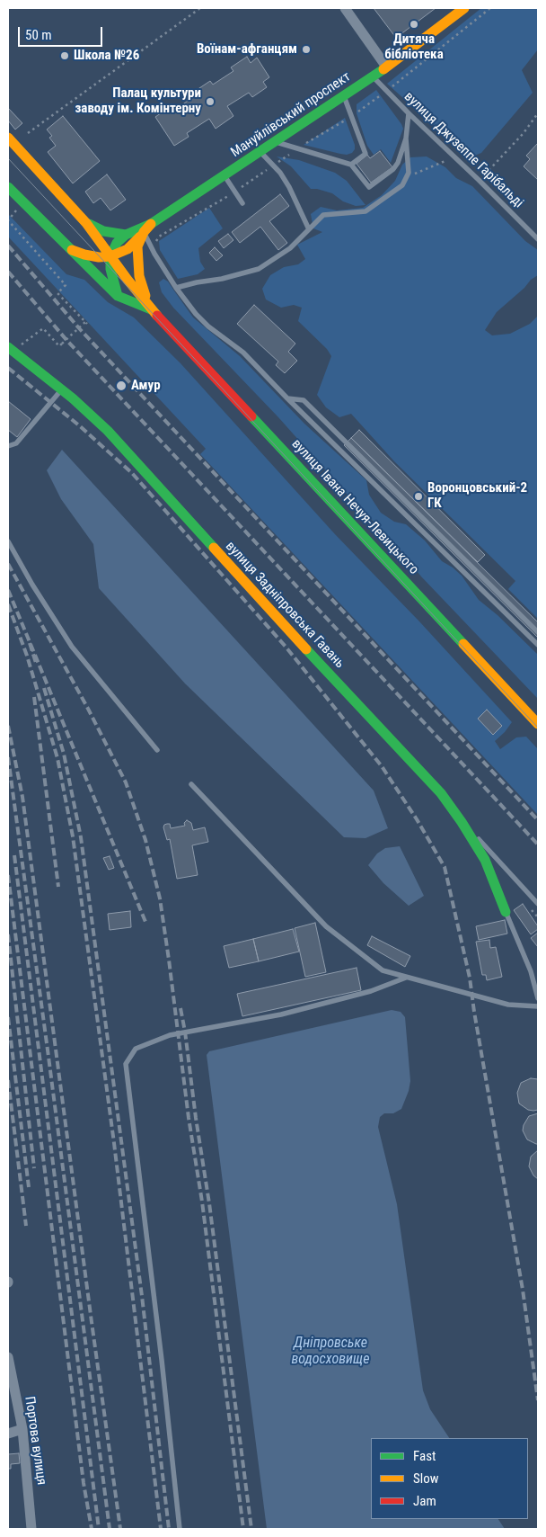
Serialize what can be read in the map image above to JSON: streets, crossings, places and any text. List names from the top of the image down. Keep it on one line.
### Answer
{"streets":{"main road":["Мануйлівський проспект","вулиця Івана Нечуя-Левицького","вулиця Задніпровська Гавань"],"street":["Портова вулиця"],"lane":["вулиця Джузеппе Гарібальді"]},"crossings":[["Мануйлівський проспект","вулиця Джузеппе Гарібальді"]],"water":["Дніпровське водосховище"],"places":["Дитяча бібліотека","Воїнам-афганцям","Школа №26","Палац культури заводу ім. Комінтерну","Амур","Воронцовський-2 ГК"],"legend":["Fast","Slow","Jam"],"scale_bar":"50 m"}
